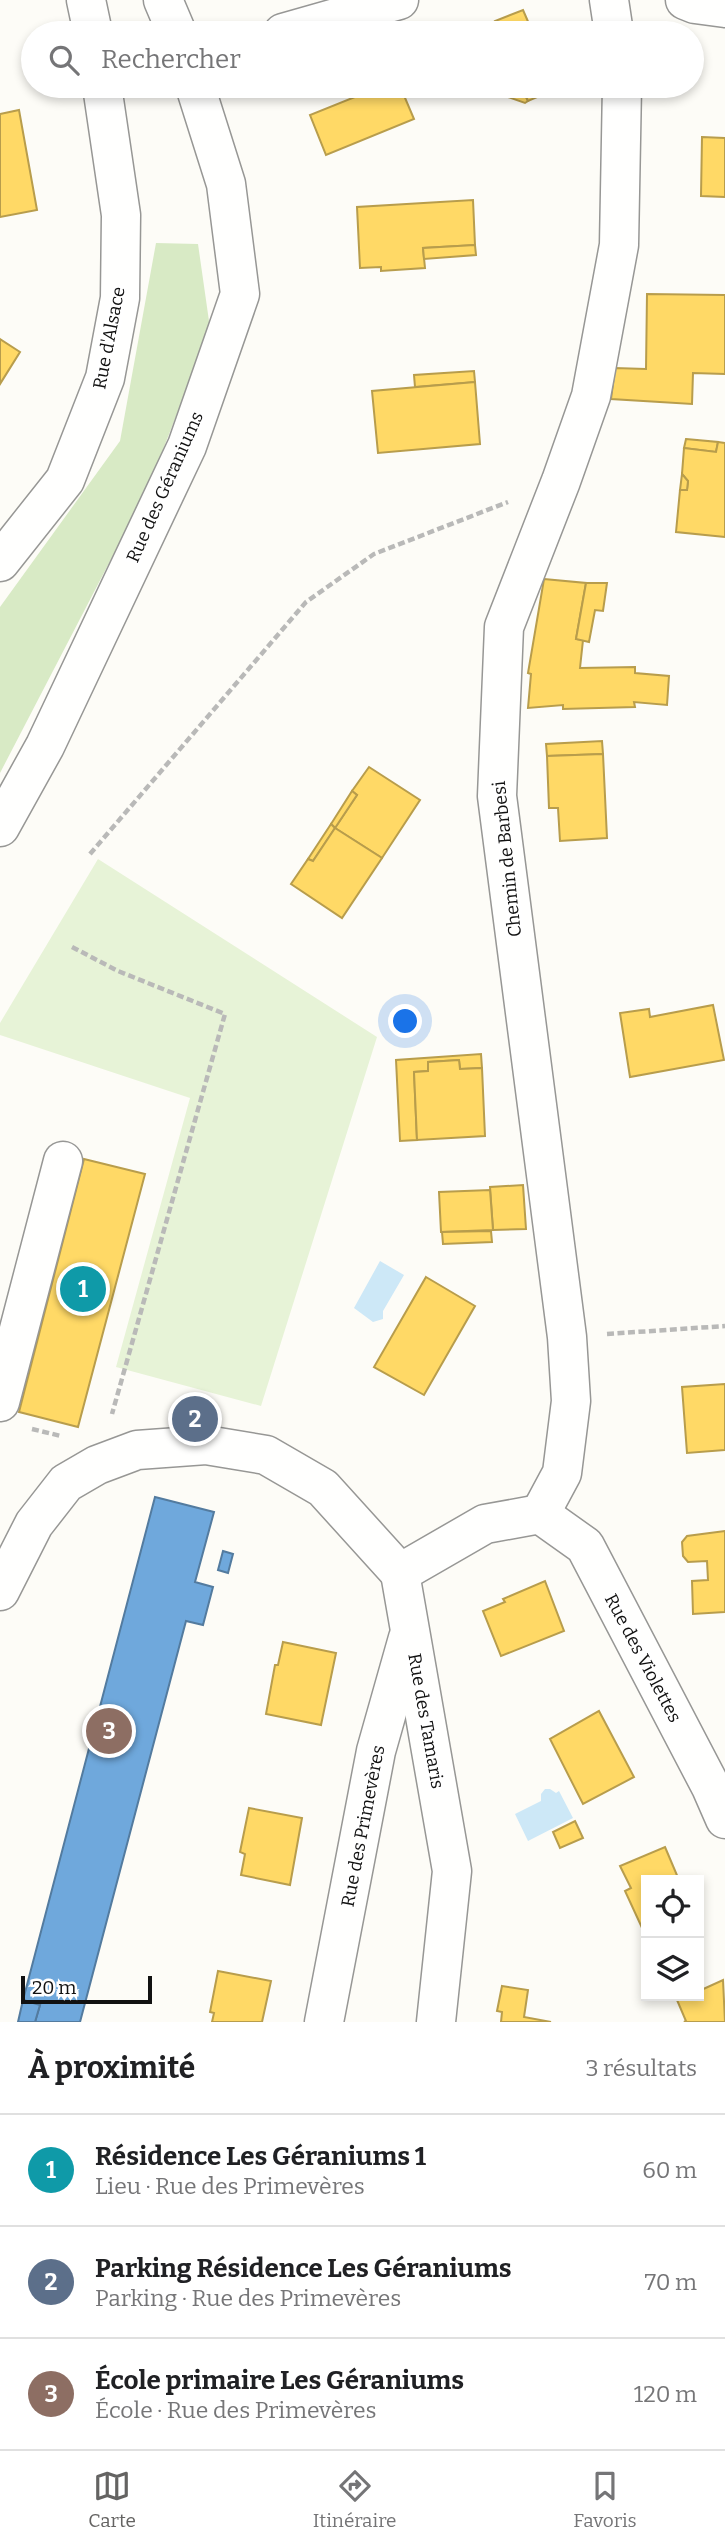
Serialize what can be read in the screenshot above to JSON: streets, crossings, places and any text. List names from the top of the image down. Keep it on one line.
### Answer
{"streets":{"street":["Rue d'Alsace","Rue des Géraniums","Chemin de Barbesi","Rue des Violettes","Rue des Tamaris","Rue des Primevères"]},"crossings":[["Chemin de Barbesi","Rue des Violettes"],["Rue des Tamaris","Rue des Primevères"]],"scale_bar":"20 m","page":{"search":"Rechercher","pins":["1","2","3"],"scale":"20 m","heading":["À proximité","3 résultats"],"list":[{"mark":"1","name":"Résidence Les Géraniums 1","note":"Lieu · Rue des Primevères","value":"60 m"},{"mark":"2","name":"Parking Résidence Les Géraniums","note":"Parking · Rue des Primevères","value":"70 m"},{"mark":"3","name":"École primaire Les Géraniums","note":"École · Rue des Primevères","value":"120 m"}],"nav":["Carte","Itinéraire","Favoris"]}}
